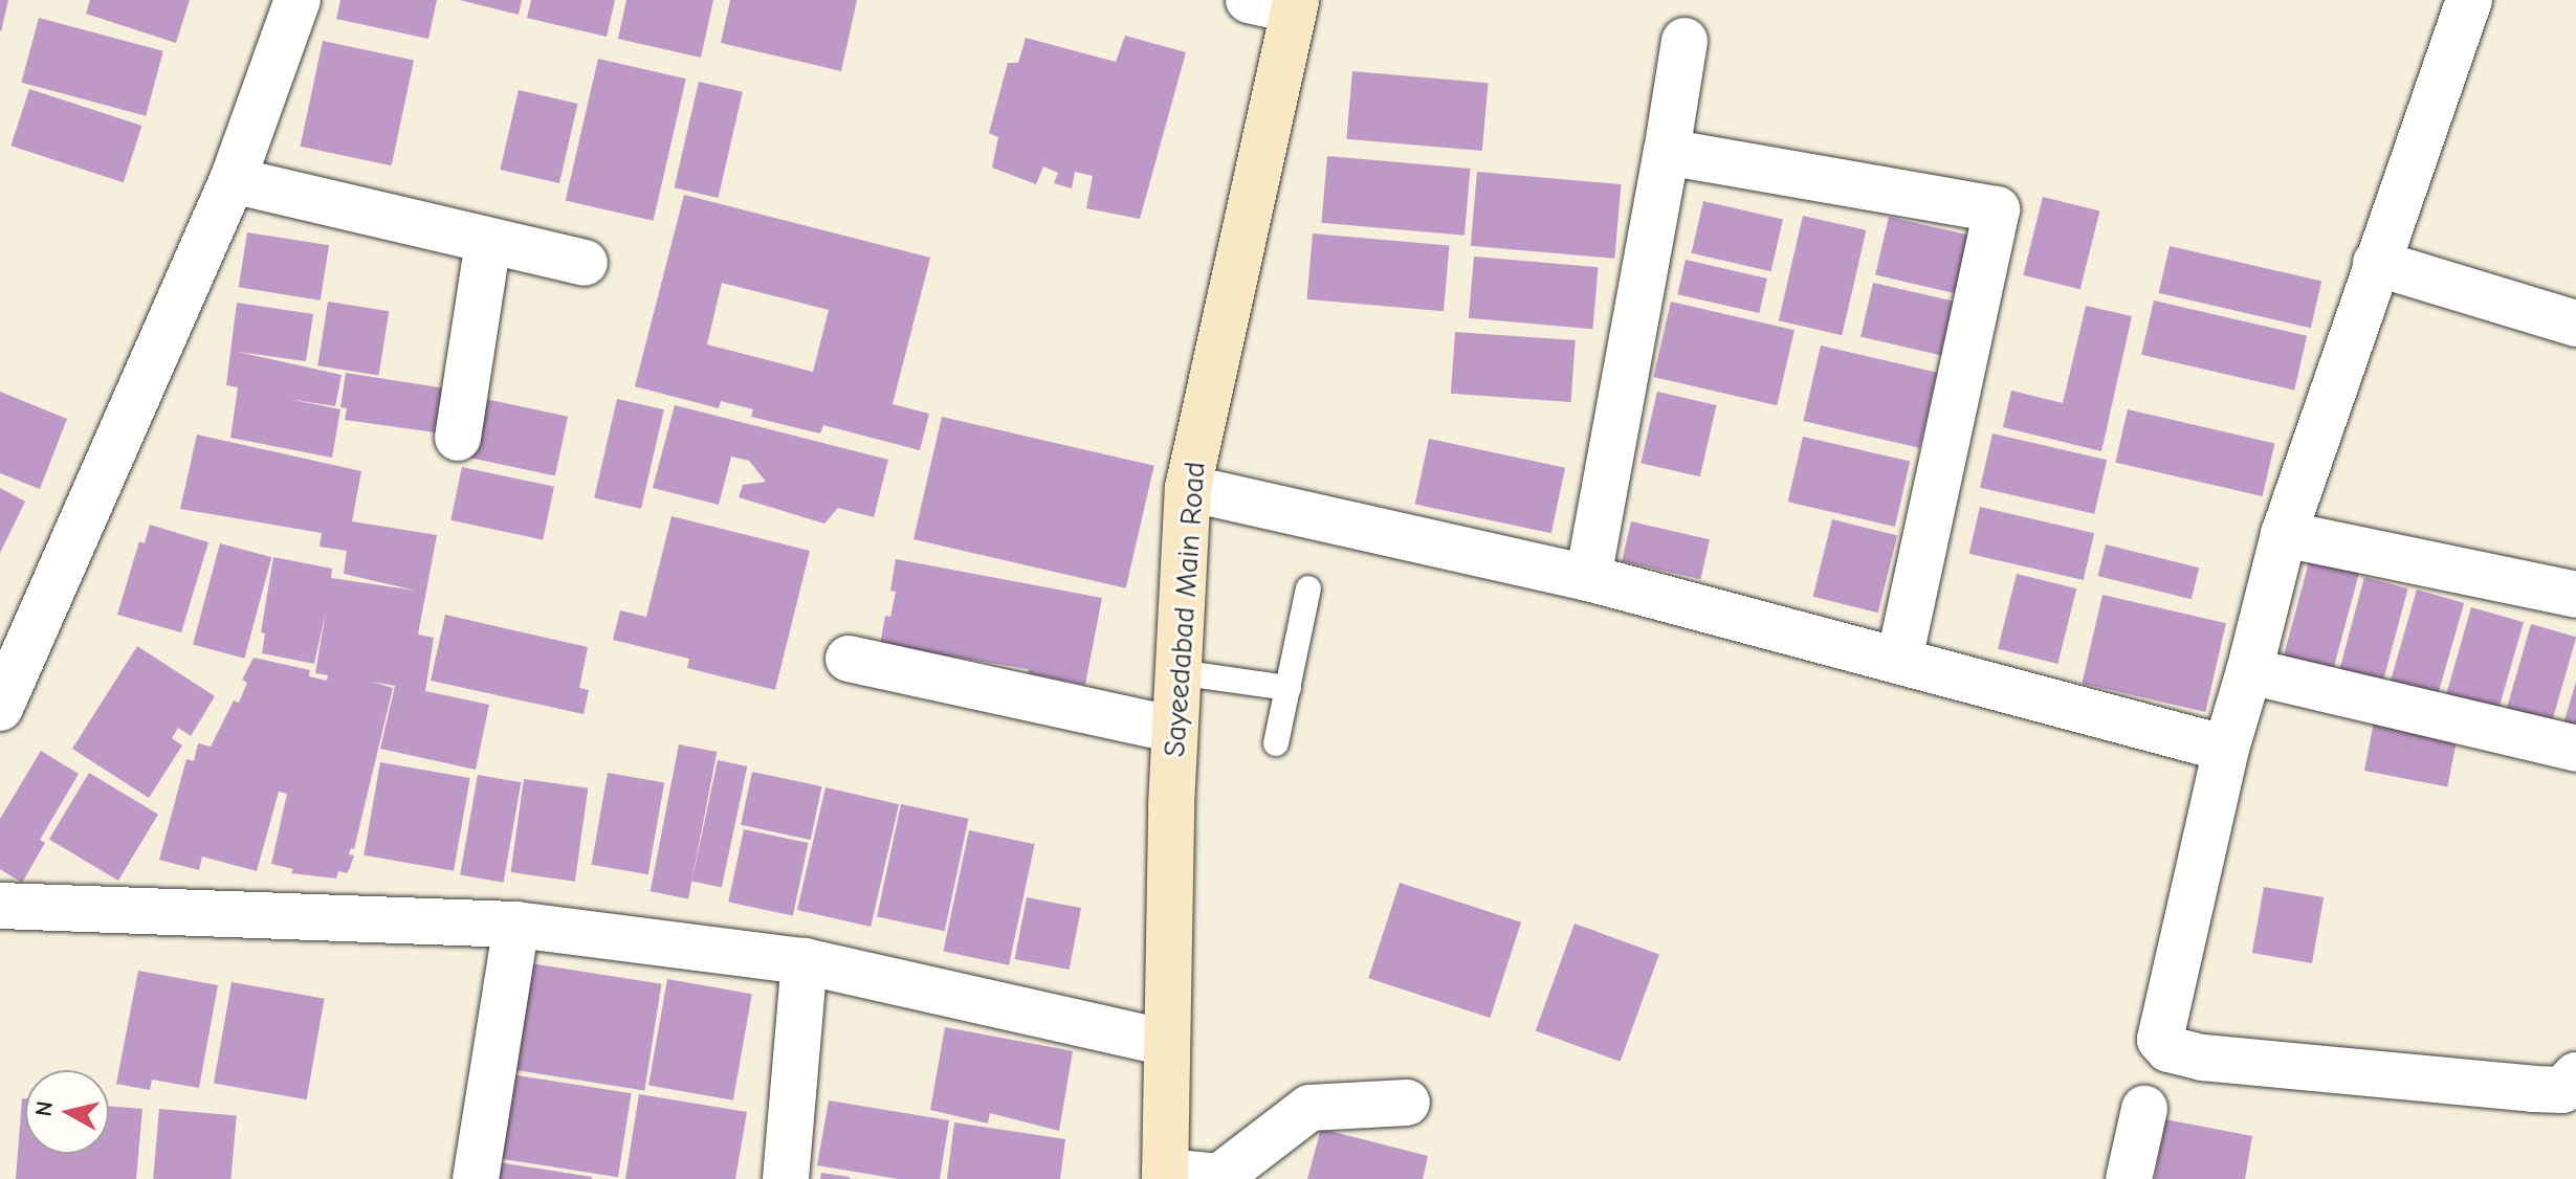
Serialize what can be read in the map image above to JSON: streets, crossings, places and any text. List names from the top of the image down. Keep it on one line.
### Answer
{"streets":{"main road":["Sayeedabad Main Road"]},"north":"left"}
